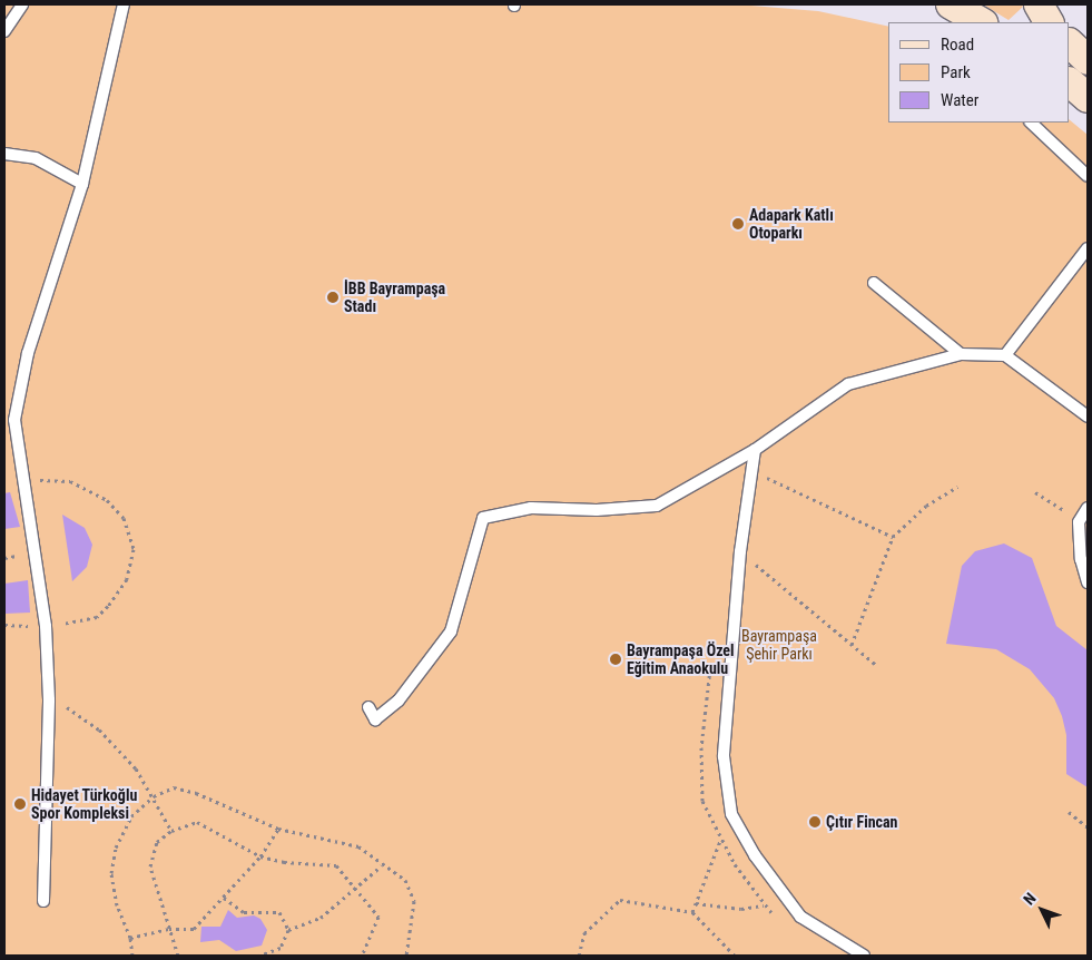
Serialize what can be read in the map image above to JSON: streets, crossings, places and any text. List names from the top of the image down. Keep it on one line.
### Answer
{"parks":["Bayrampaşa Şehir Parkı"],"places":["Adapark Katlı Otoparkı","İBB Bayrampaşa Stadı","Bayrampaşa Özel Eğitim Anaokulu","Hidayet Türkoğlu Spor Kompleksi","Çıtır Fincan"],"legend":["Road","Park","Water"],"north":"top left"}
